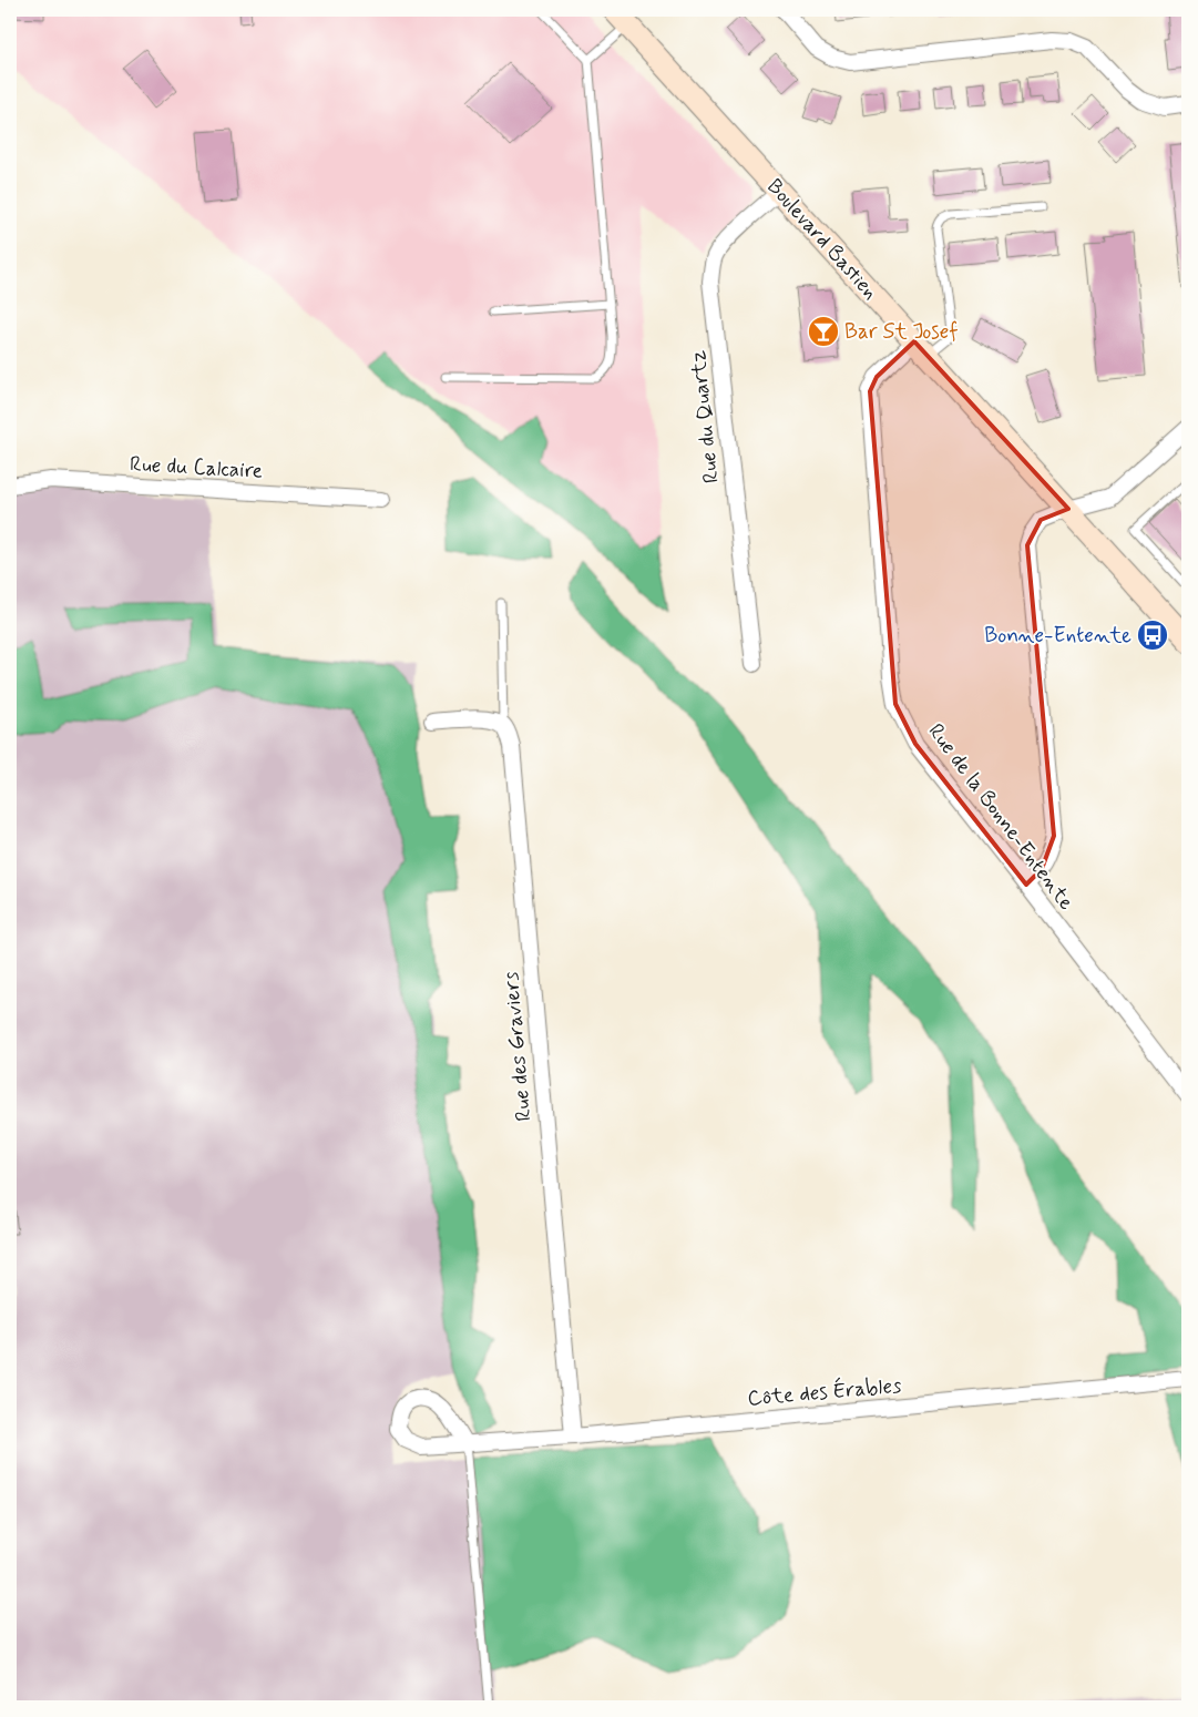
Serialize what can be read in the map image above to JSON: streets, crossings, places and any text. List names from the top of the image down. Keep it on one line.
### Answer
{"streets":{"main road":["Boulevard Bastien"],"street":["Rue du Quartz","Rue du Calcaire","Rue de la Bonne-Entente","Rue des Graviers","Côte des Érables"]},"crossings":[["Boulevard Bastien","Rue du Quartz"],["Boulevard Bastien","Rue de la Bonne-Entente"],["Rue des Graviers","Côte des Érables"]],"places":{"bar":["Bar St Josef"],"bus stop":["Bonne-Entente"]}}
